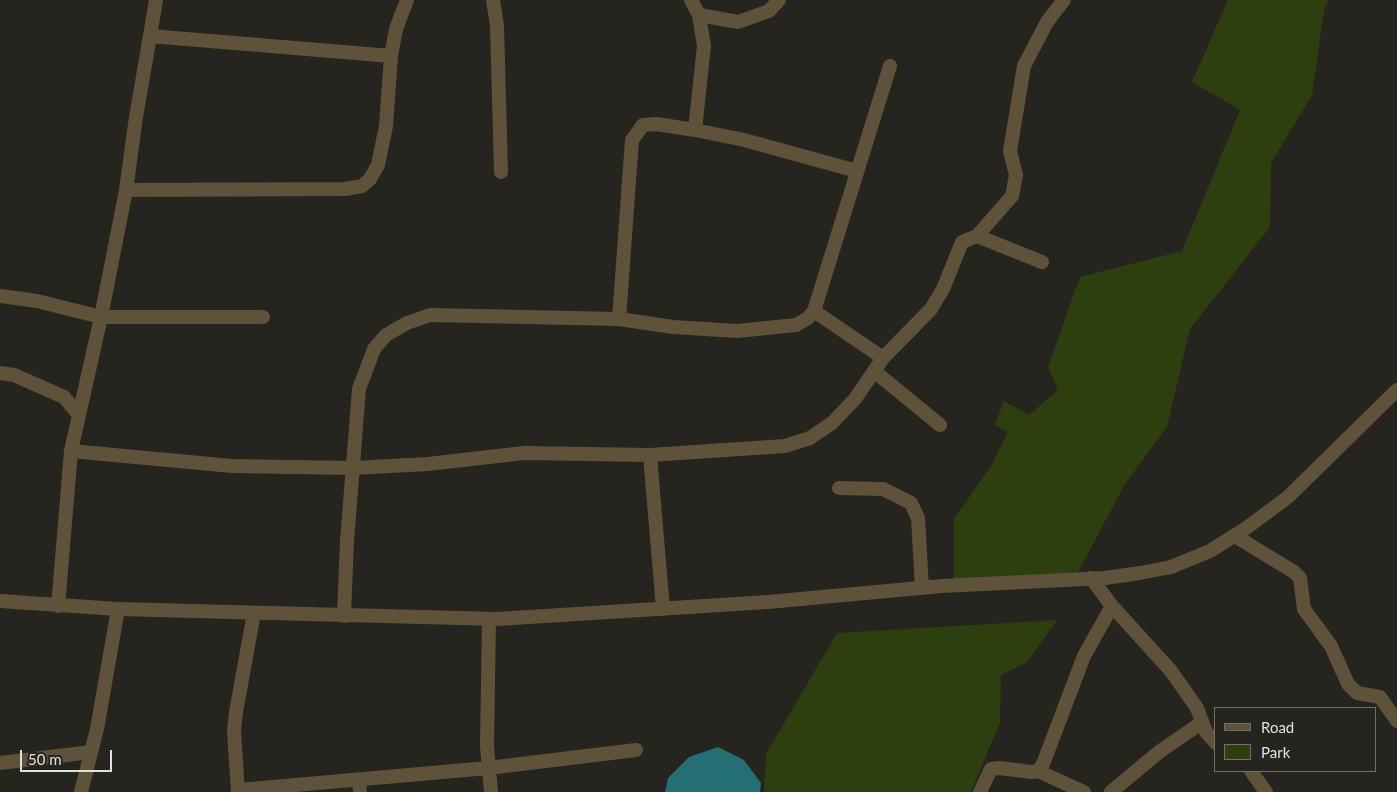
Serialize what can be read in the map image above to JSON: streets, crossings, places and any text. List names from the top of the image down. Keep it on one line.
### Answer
{"legend":["Road","Park"],"scale_bar":"50 m"}
